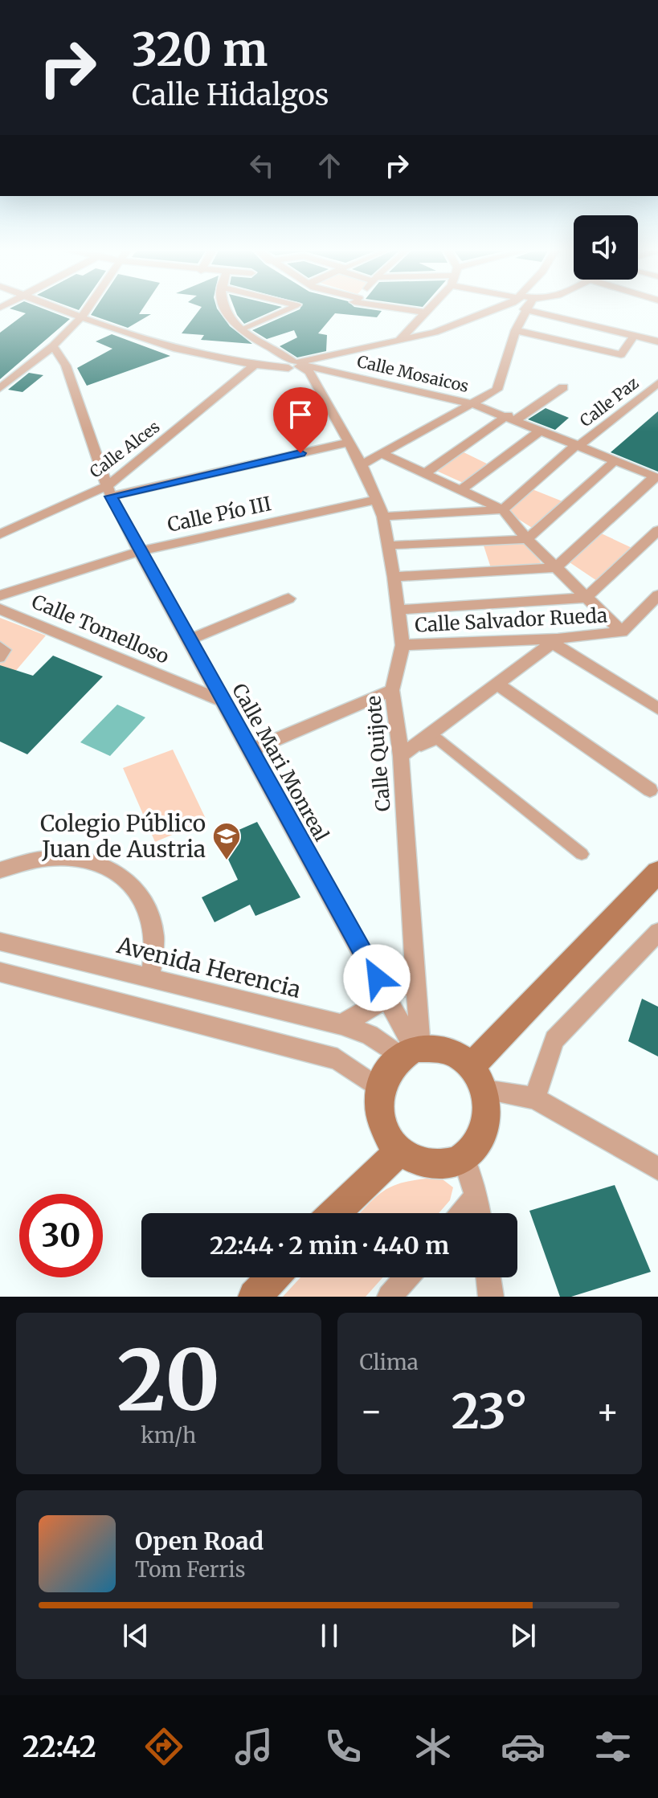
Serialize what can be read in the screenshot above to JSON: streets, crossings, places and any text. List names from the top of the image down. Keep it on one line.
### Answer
{"streets":{"street":["Calle Mosaicos","Calle Paz","Calle Alces","Calle Pío III","Calle Salvador Rueda","Calle Tomelloso","Calle Quijote","Calle Mari Monreal","Avenida Herencia"]},"crossings":[["Calle Mosaicos","Calle Paz"],["Calle Mosaicos","Calle Quijote"],["Calle Alces","Calle Mari Monreal"],["Calle Pío III","Calle Quijote"],["Calle Pío III","Calle Mari Monreal"],["Calle Salvador Rueda","Calle Quijote"],["Calle Tomelloso","Calle Mari Monreal"],["Calle Quijote","Calle Mari Monreal"],["Calle Quijote","Avenida Herencia"],["Calle Mari Monreal","Avenida Herencia"]],"places":{"school or university":["Colegio Público Juan de Austria"]},"page":{"turn":["320 m","Calle Hidalgos"],"limit":"30","trip":"22:44 · 2 min · 440 m","tile":[["20","km/h"],"Clima"],"heat":["−","23°","+"],"song":["Open Road","Tom Ferris"],"tabs":"22:42"}}
